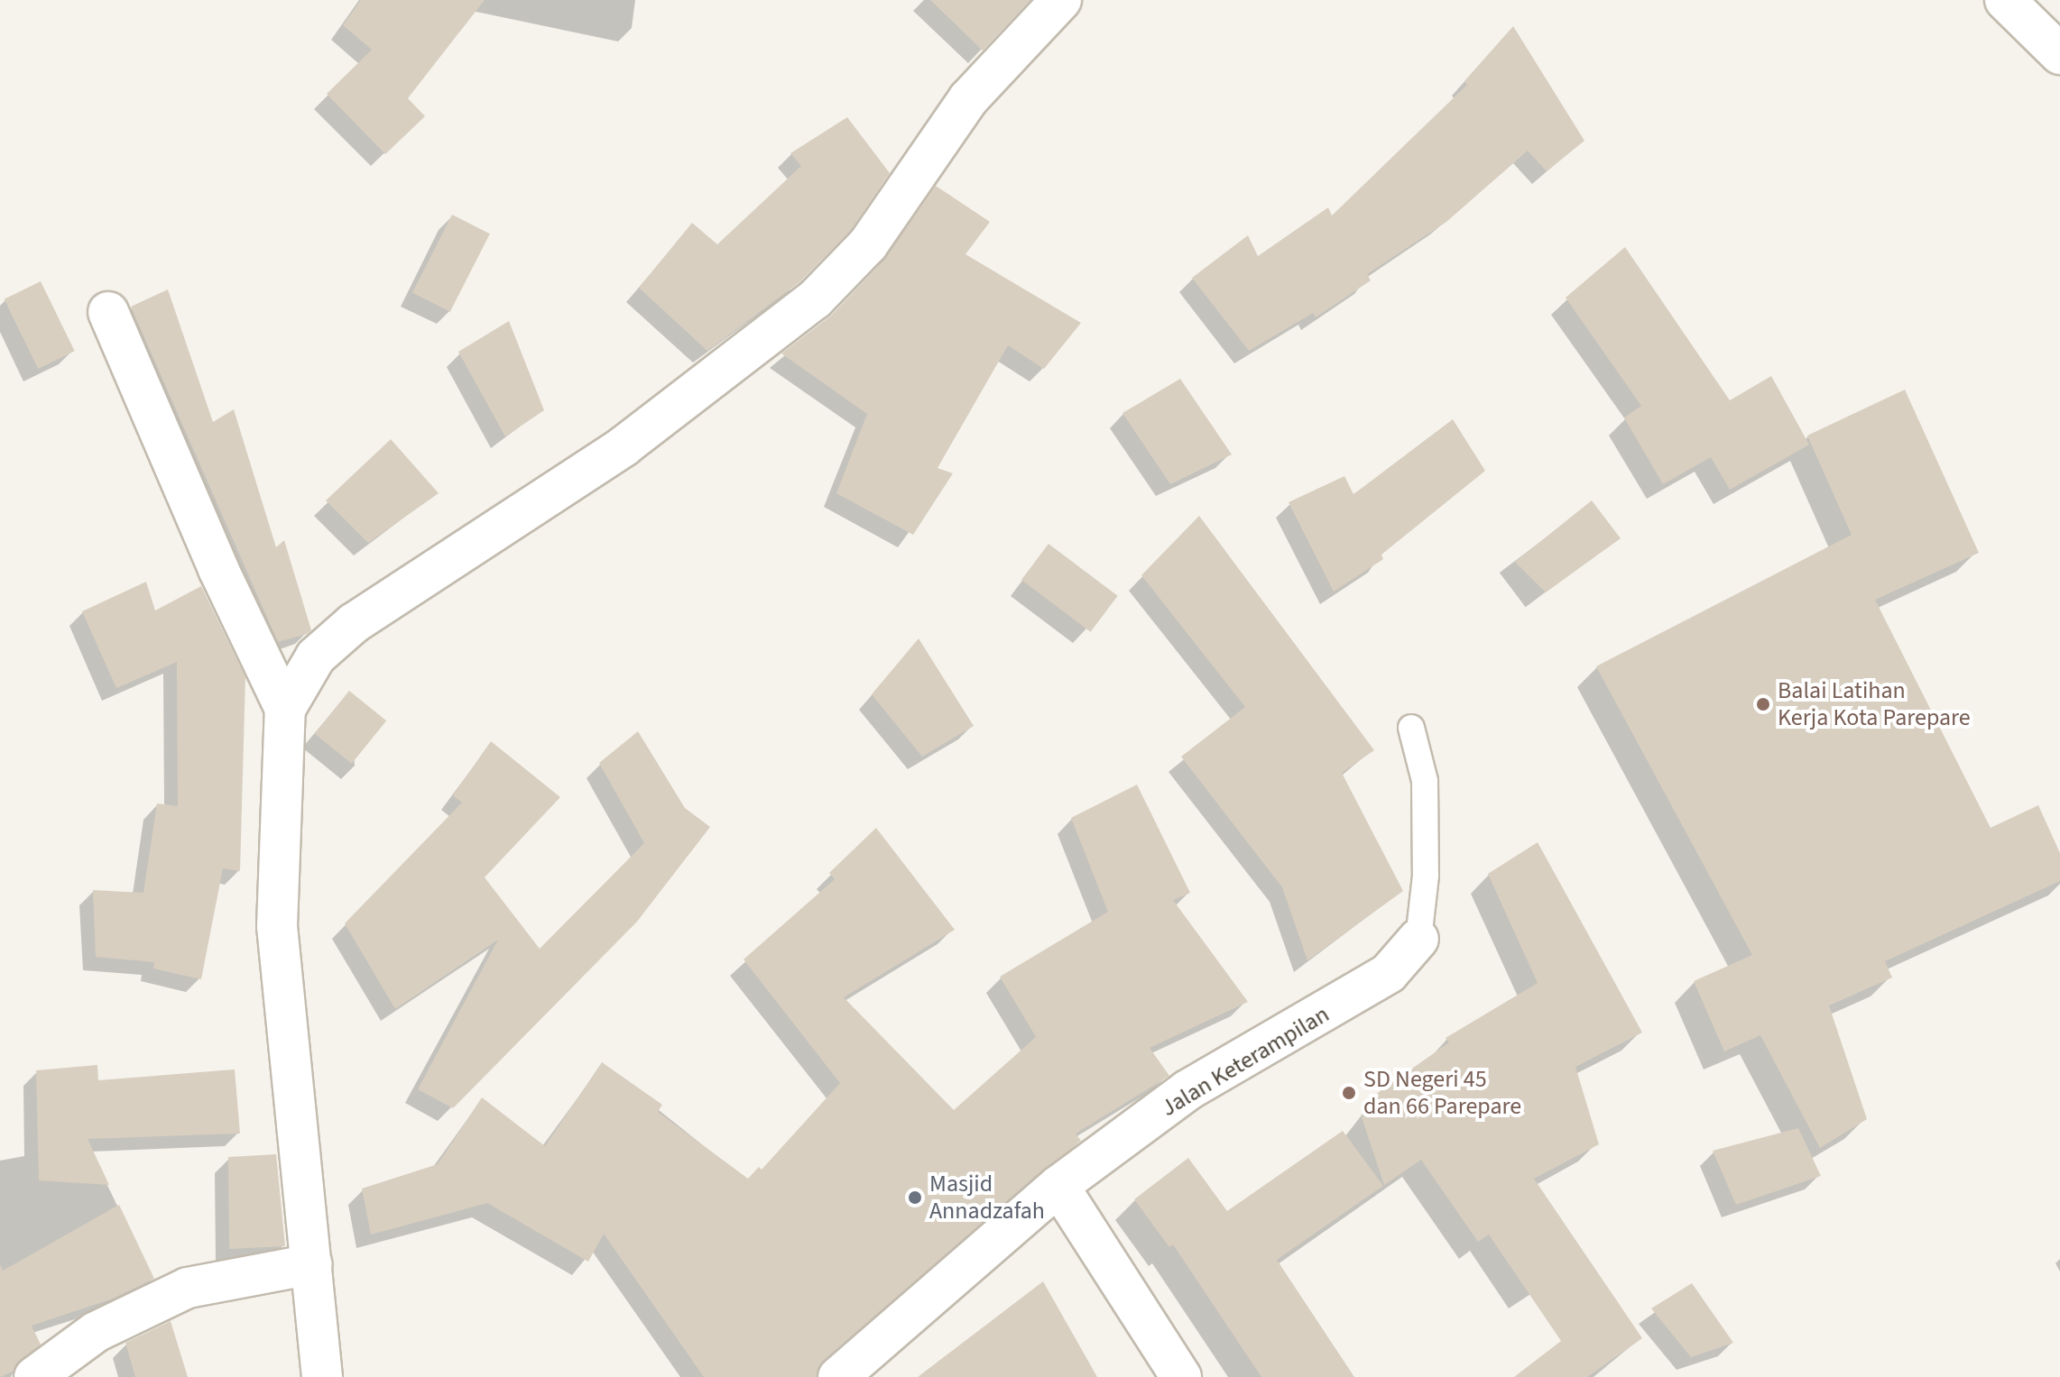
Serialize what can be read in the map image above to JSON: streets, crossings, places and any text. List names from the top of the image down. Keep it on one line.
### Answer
{"streets":{"street":["Jalan Keterampilan"]},"places":["Balai Latihan Kerja Kota Parepare","SD Negeri 45 dan 66 Parepare","Masjid Annadzafah"]}
